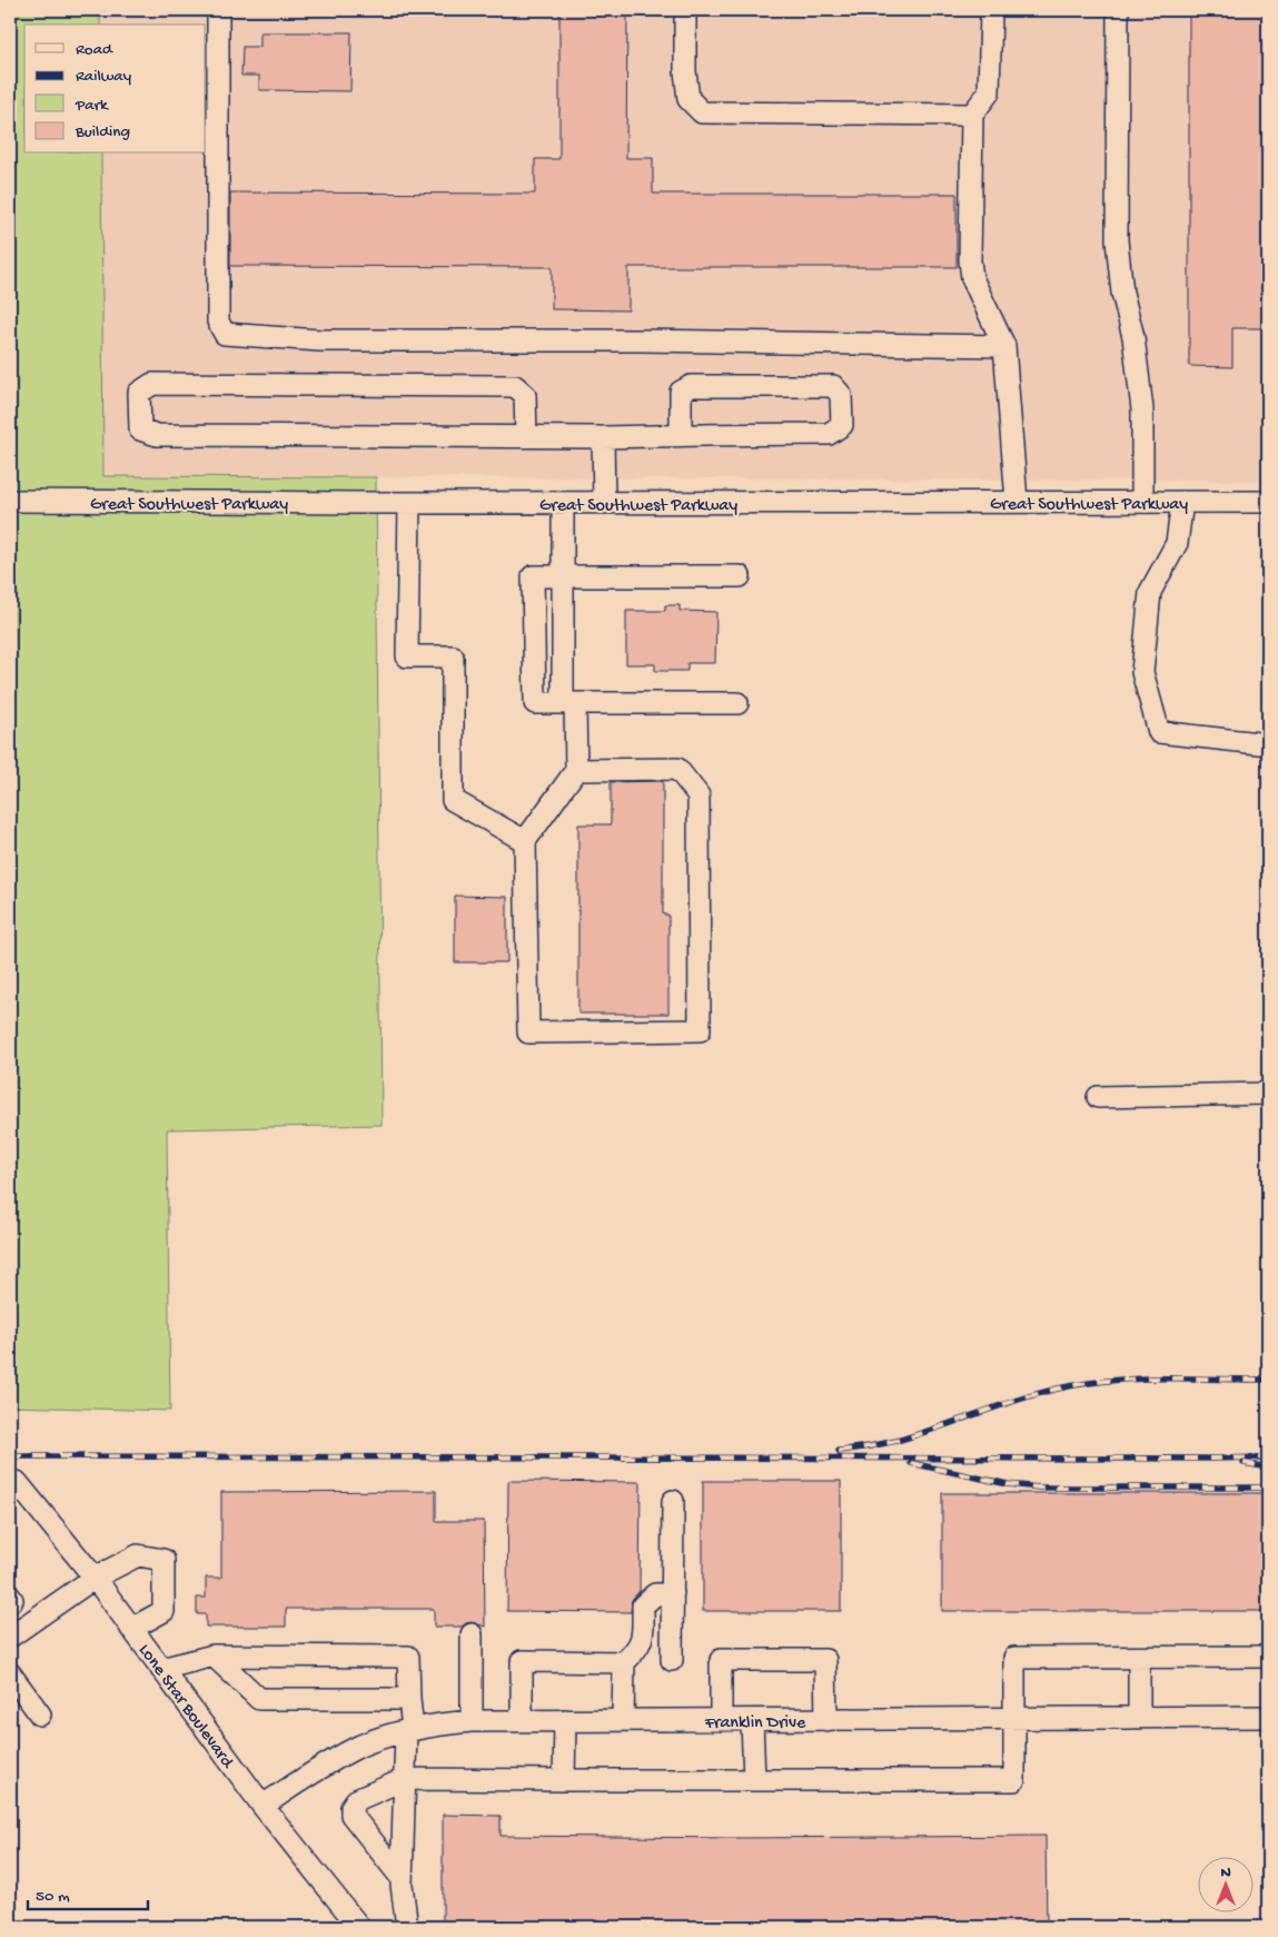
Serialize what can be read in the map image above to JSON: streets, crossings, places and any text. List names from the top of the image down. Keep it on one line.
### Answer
{"streets":{"street":["Great Southwest Parkway","Lone Star Boulevard","Franklin Drive"]},"crossings":[["Lone Star Boulevard","Franklin Drive"]],"legend":["Road","Railway","Park","Building"],"scale_bar":"50 m","north":"top"}
